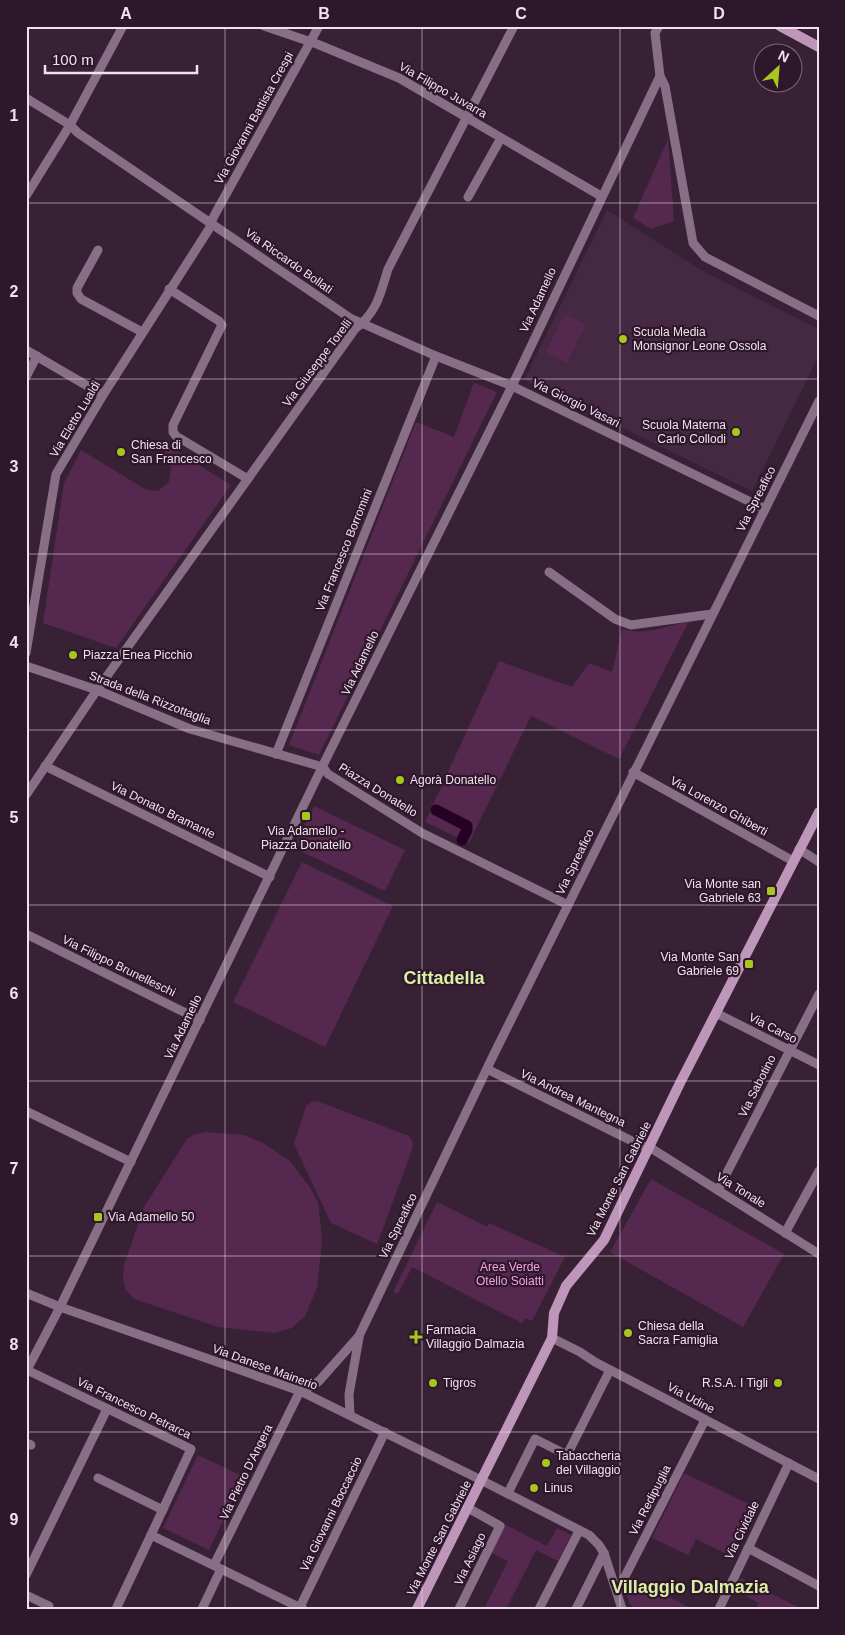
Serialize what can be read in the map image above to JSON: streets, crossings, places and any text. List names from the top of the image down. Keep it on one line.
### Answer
{"streets":{"street":["Via Filippo Juvarra","Via Giovanni Battista Crespi","Via Riccardo Bollati","Via Adamello","Via Giuseppe Torelli","Via Giorgio Vasari","Via Eletto Lualdi","Via Spreafico","Via Francesco Borromini","Strada della Rizzottaglia","Piazza Donatello","Via Lorenzo Ghiberti","Via Donato Bramante","Via Filippo Brunelleschi","Via Carso","Via Sabotino","Via Andrea Mantegna","Via Monte San Gabriele","Via Tonale","Via Danese Mainerio","Via Udine","Via Francesco Petrarca","Via Pietro D'Angera","Via Redipuglia","Via Giovanni Boccaccio","Via Cividale","Via Asiago"]},"crossings":[["Via Filippo Juvarra","Via Giovanni Battista Crespi"],["Via Filippo Juvarra","Via Adamello"],["Via Filippo Juvarra","Via Giuseppe Torelli"],["Via Giovanni Battista Crespi","Via Riccardo Bollati"],["Via Giovanni Battista Crespi","Via Eletto Lualdi"],["Via Riccardo Bollati","Via Adamello"],["Via Riccardo Bollati","Via Giuseppe Torelli"],["Via Riccardo Bollati","Via Giorgio Vasari"],["Via Riccardo Bollati","Via Eletto Lualdi"],["Via Riccardo Bollati","Via Francesco Borromini"],["Via Adamello","Via Giorgio Vasari"],["Via Adamello","Strada della Rizzottaglia"],["Via Adamello","Piazza Donatello"],["Via Adamello","Via Donato Bramante"],["Via Adamello","Via Filippo Brunelleschi"],["Via Adamello","Via Danese Mainerio"],["Via Adamello","Via Francesco Petrarca"],["Via Giuseppe Torelli","Strada della Rizzottaglia"],["Via Giuseppe Torelli","Via Donato Bramante"],["Via Giorgio Vasari","Via Spreafico"],["Via Spreafico","Piazza Donatello"],["Via Spreafico","Via Lorenzo Ghiberti"],["Via Spreafico","Via Andrea Mantegna"],["Via Spreafico","Via Danese Mainerio"],["Via Spreafico","Via Pietro D'Angera"],["Via Francesco Borromini","Strada della Rizzottaglia"],["Strada della Rizzottaglia","Piazza Donatello"],["Via Lorenzo Ghiberti","Via Monte San Gabriele"],["Via Carso","Via Sabotino"],["Via Carso","Via Monte San Gabriele"],["Via Sabotino","Via Tonale"],["Via Andrea Mantegna","Via Monte San Gabriele"],["Via Andrea Mantegna","Via Tonale"],["Via Monte San Gabriele","Via Tonale"],["Via Monte San Gabriele","Via Danese Mainerio"],["Via Monte San Gabriele","Via Udine"],["Via Monte San Gabriele","Via Asiago"],["Via Danese Mainerio","Via Francesco Petrarca"],["Via Danese Mainerio","Via Pietro D'Angera"],["Via Danese Mainerio","Via Giovanni Boccaccio"],["Via Udine","Via Redipuglia"],["Via Udine","Via Cividale"]],"districts":["Cittadella","Villaggio Dalmazia"],"parks":["Area Verde Otello Soiatti"],"places":{"other":["Scuola Media Monsignor Leone Ossola","Scuola Materna Carlo Collodi","Chiesa di San Francesco","Piazza Enea Picchio","Agorà Donatello","Chiesa della Sacra Famiglia","Tigros","R.S.A. I Tigli","Tabaccheria del Villaggio","Linus"],"transit":["Via Adamello - Piazza Donatello","Via Monte san Gabriele 63","Via Monte San Gabriele 69","Via Adamello 50"],"health":["Farmacia Villaggio Dalmazia"]},"scale_bar":"100 m","north":"top right","grid":{"columns":["A","B","C","D"],"rows":["1","2","3","4","5","6","7","8","9"]}}
